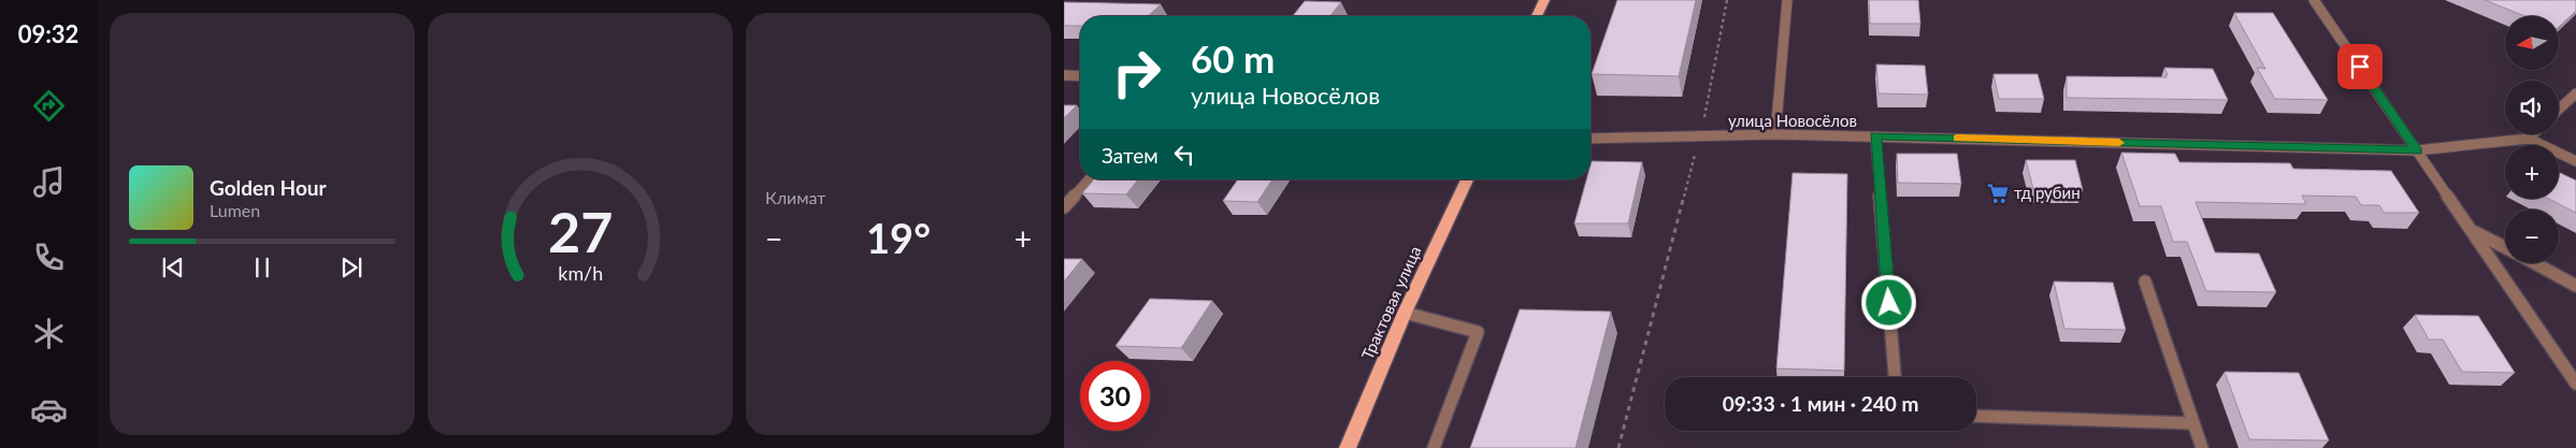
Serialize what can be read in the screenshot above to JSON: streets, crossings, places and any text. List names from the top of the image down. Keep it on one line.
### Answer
{"streets":{"main road":["Трактовая улица"],"street":["улица Новосёлов"]},"places":{"supermarket":["тд рубин"]},"north":"left","page":{"tabs":"09:32","tile":"Климат","map_buttons":["+","−"],"turn":["60 m","улица Новосёлов"],"then":"Затем","song":["Golden Hour","Lumen"],"heat":["−","19°","+"],"limit":"30","trip":"09:33 · 1 мин · 240 m","gauge":["27","km/h"]}}
